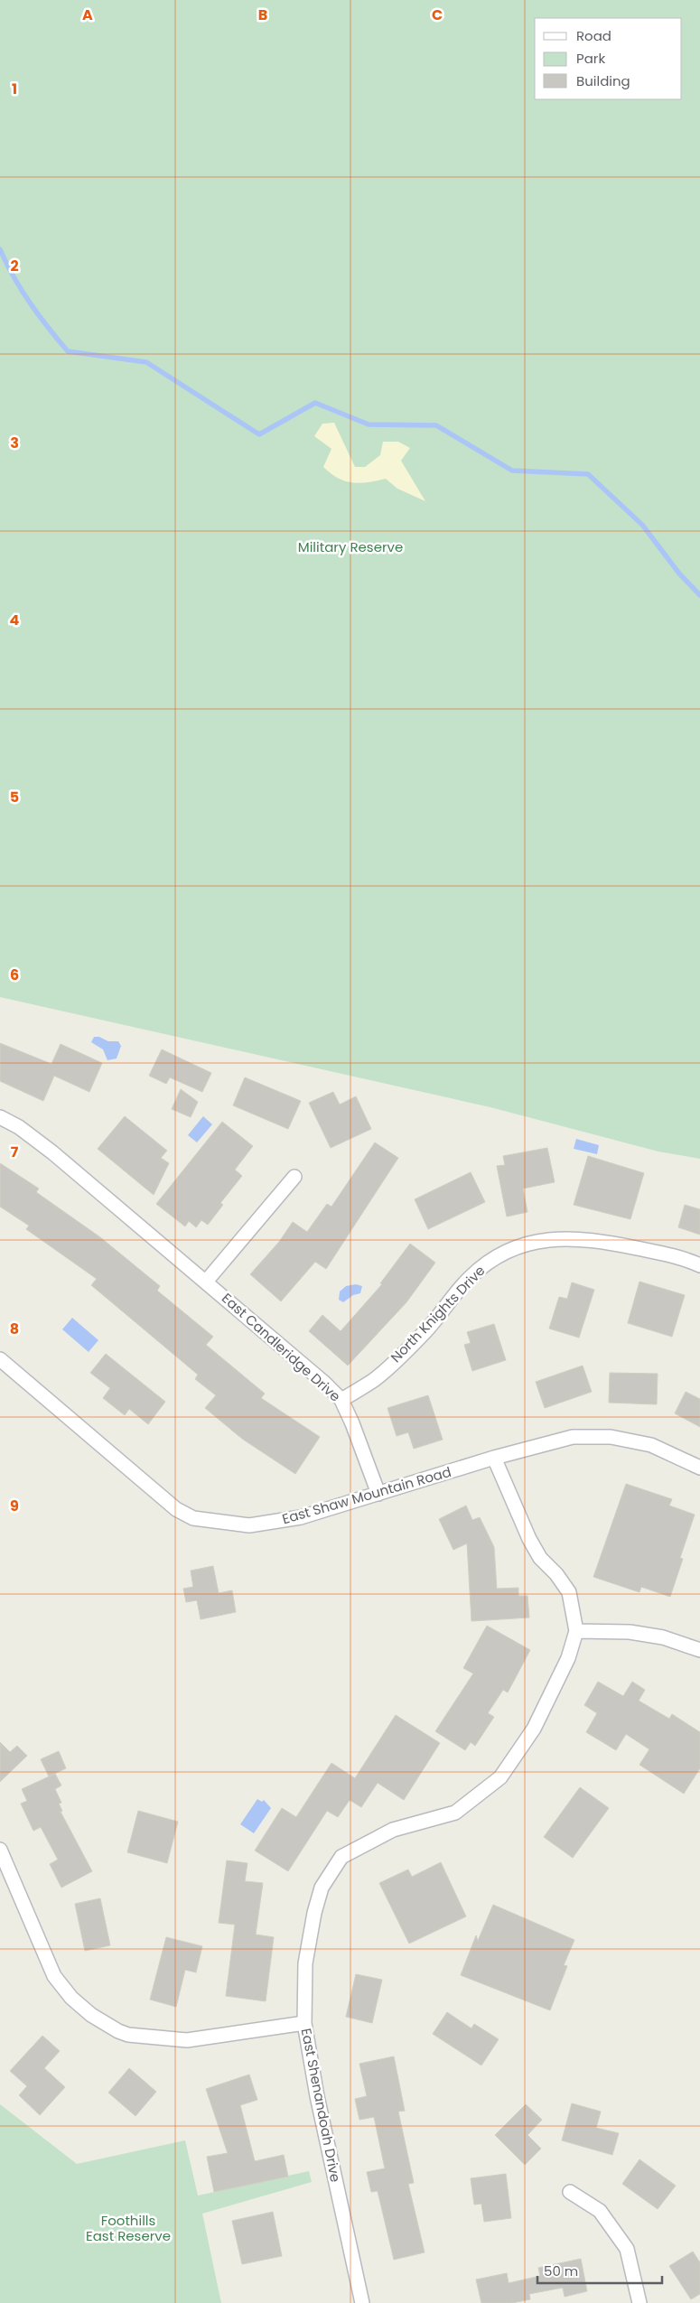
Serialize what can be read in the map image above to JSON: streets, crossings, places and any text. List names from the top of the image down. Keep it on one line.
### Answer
{"streets":{"street":["North Knights Drive","East Candleridge Drive","East Shaw Mountain Road","East Shenandoah Drive"]},"crossings":[["North Knights Drive","East Candleridge Drive"],["East Candleridge Drive","East Shaw Mountain Road"],["East Shaw Mountain Road","East Shenandoah Drive"]],"parks":["Military Reserve","Foothills East Reserve"],"legend":["Road","Park","Building"],"scale_bar":"50 m","grid":{"columns":["A","B","C"],"rows":["1","2","3","4","5","6","7","8","9"]}}
